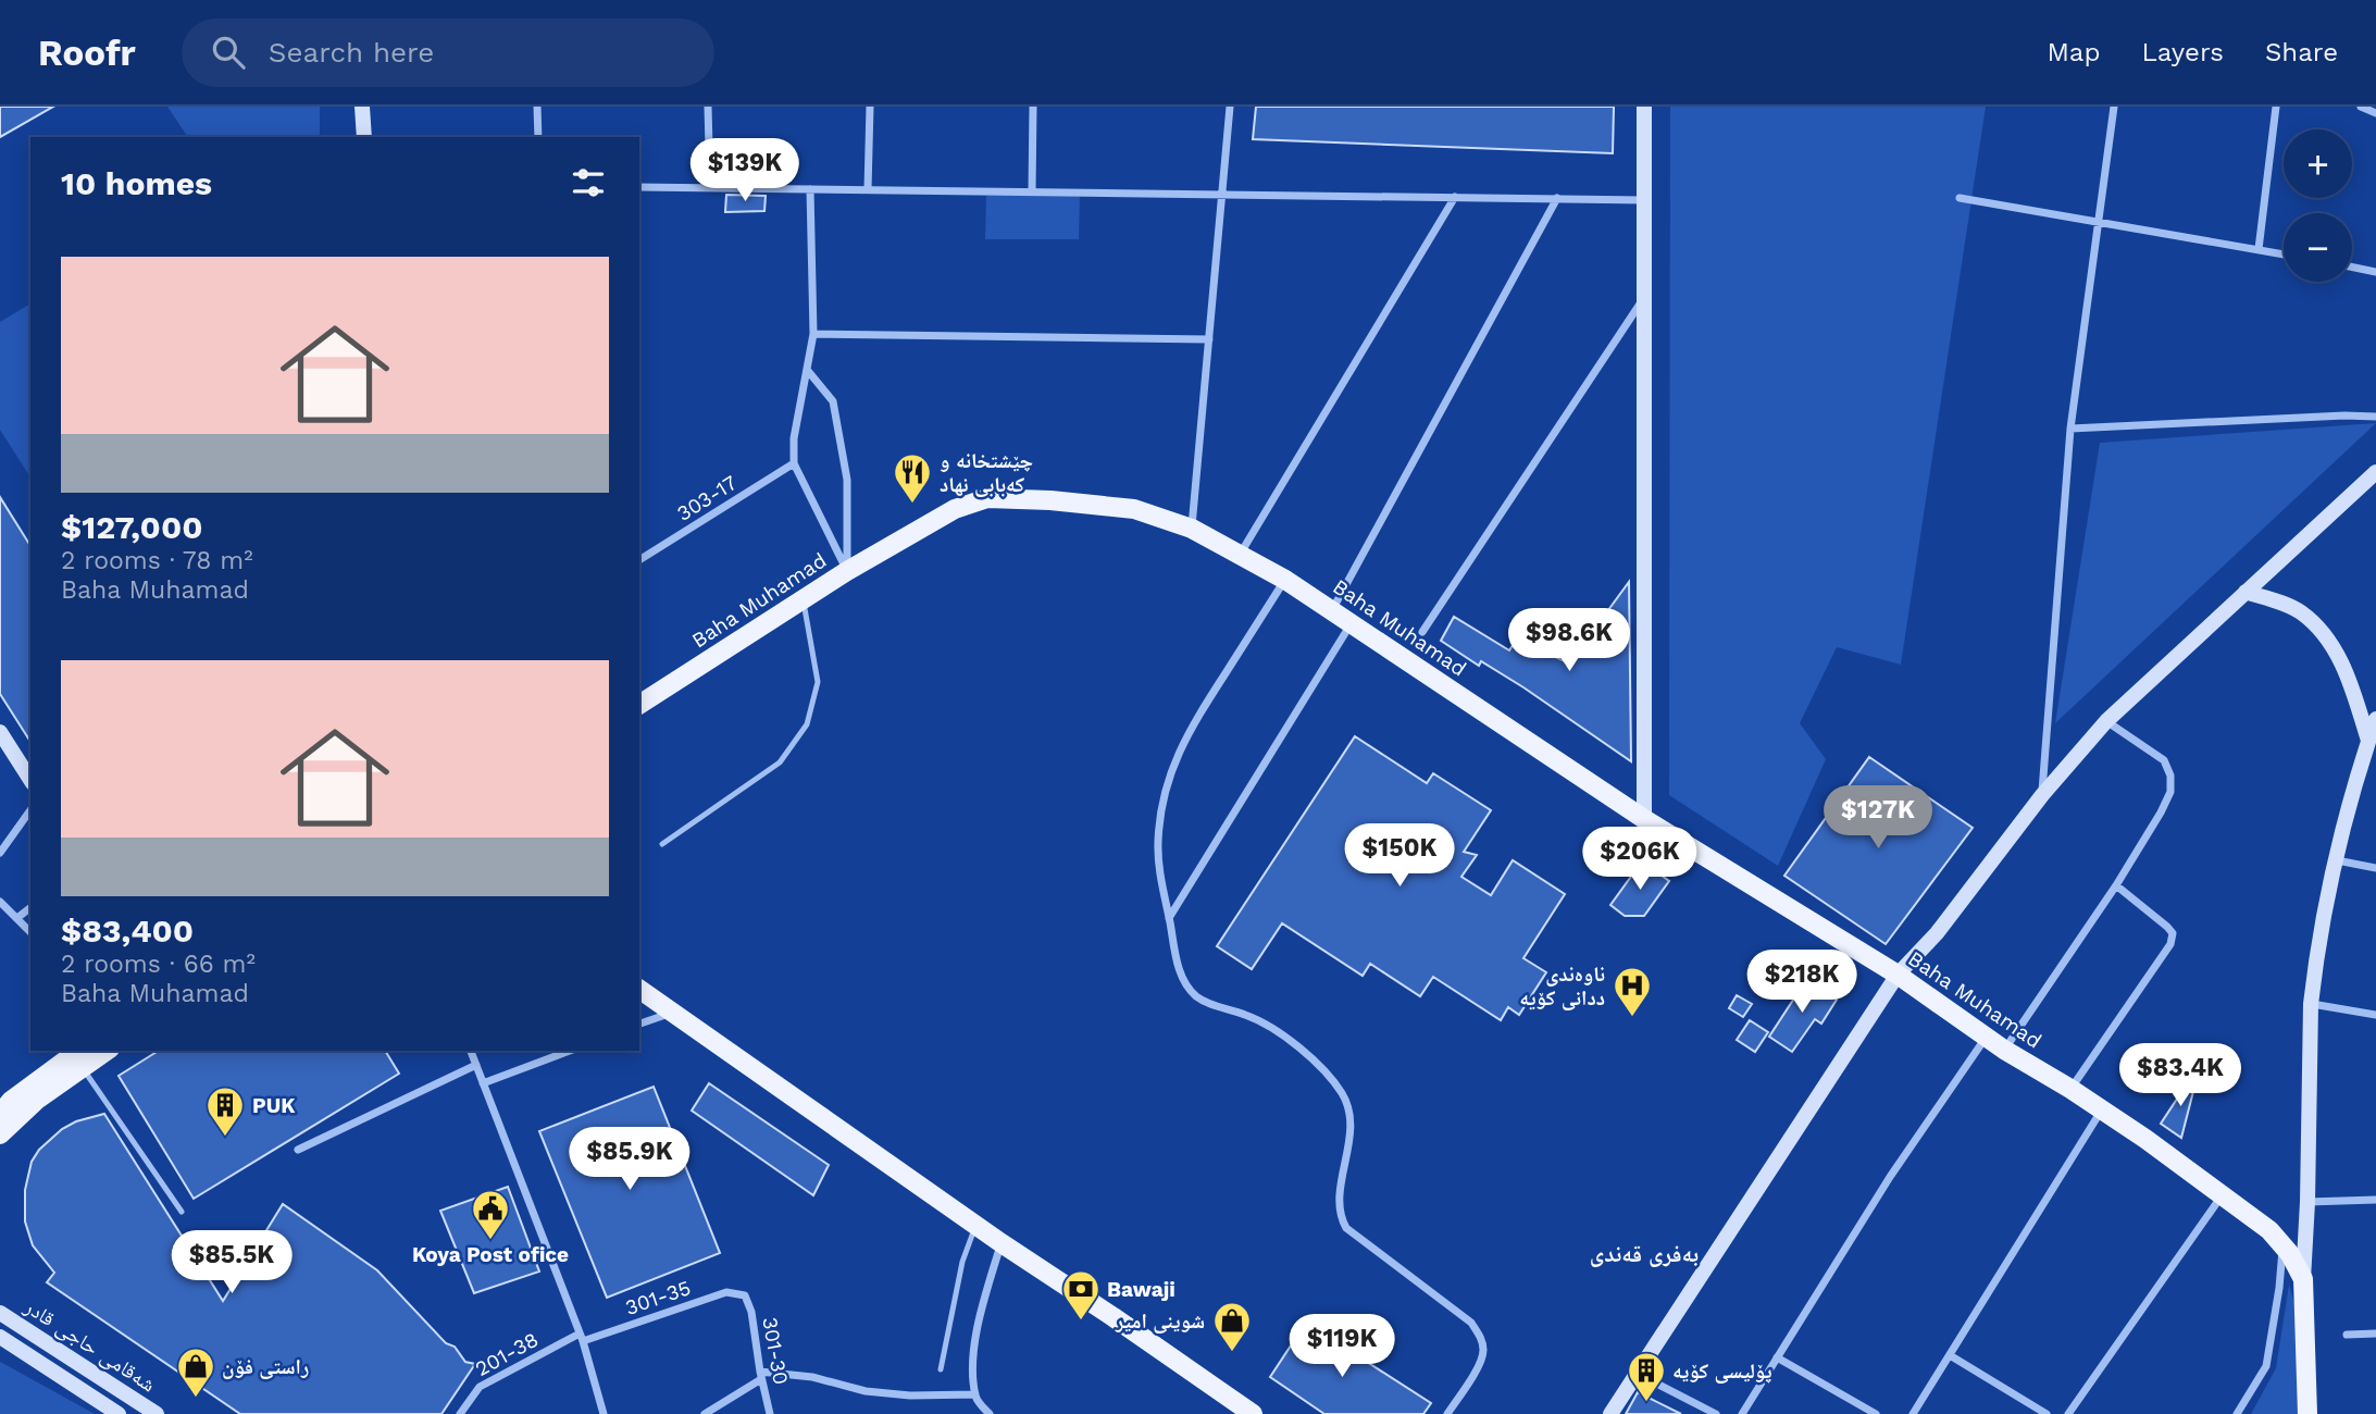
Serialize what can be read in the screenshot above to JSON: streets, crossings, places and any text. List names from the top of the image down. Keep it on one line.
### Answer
{"streets":{"main road":["Baha Muhamad","شەقامی حاجی قادر"],"street":["303-17","301-35","301-30","201-38"]},"crossings":[["301-35","301-30"],["301-35","201-38"]],"districts":["بەفری قەندی"],"places":{"restaurant":["چێشتخانە و کەبابی نھاد"],"hospital":["ناوەندی ددانی کۆیە"],"building":["PUK","پۆلیسی كۆیه‌"],"public building":["Koya Post ofice"],"bank":["Bawaji"],"shop":["شوينى امير","راستى فۆن"]},"page":{"header":"Roofr","search":"Search here","nav":["Map","Layers","Share"],"map_buttons":["+","−"],"heading":"10 homes","price":["$139K","$98.6K","$127K","$150K","$206K","$218K","$83.4K","$85.9K","$85.5K","$119K"],"list":[{"name":"$127,000","note":"2 rooms · 78 m² · Baha Muhamad"},{"name":"$83,400","note":"2 rooms · 66 m² · Baha Muhamad"}]}}
